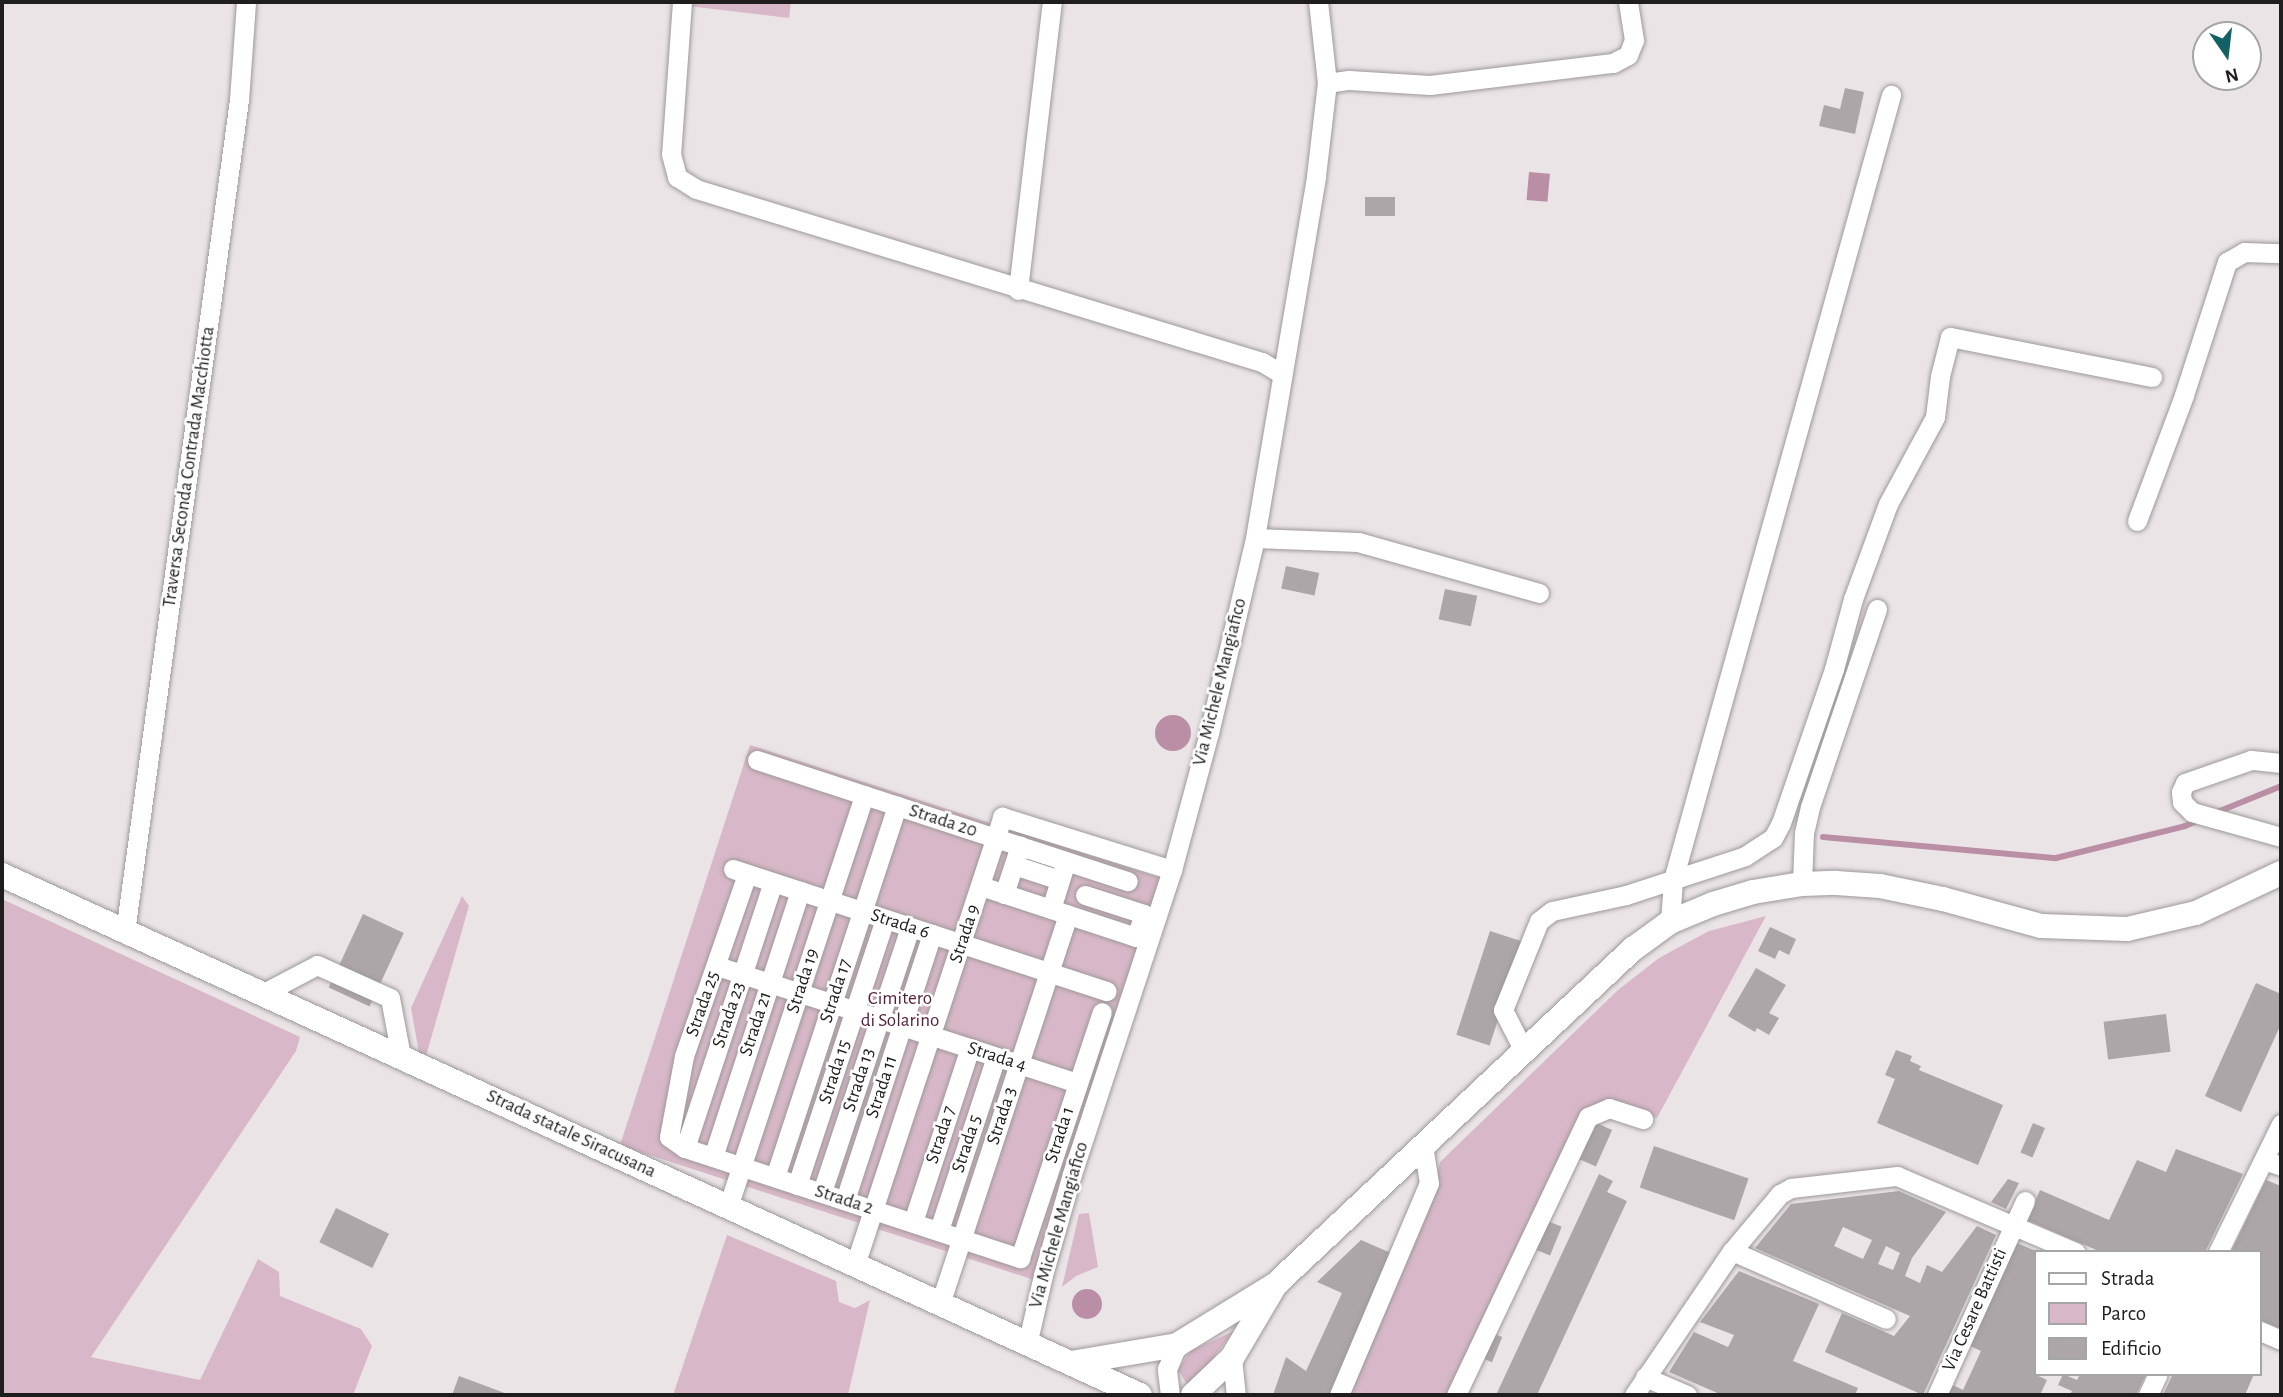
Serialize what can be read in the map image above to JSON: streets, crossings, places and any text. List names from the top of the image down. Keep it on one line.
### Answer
{"streets":{"main road":["Strada statale Siracusana"],"street":["Traversa Seconda Contrada Macchiotta","Via Michele Mangiafico","Strada 20","Strada 6","Strada 9","Strada 19","Strada 17","Strada 25","Strada 23","Strada 21","Strada 4","Strada 15","Strada 13","Strada 11","Strada 3","Strada 7","Strada 1","Strada 5","Strada 2","Via Cesare Battisti"]},"crossings":[["Traversa Seconda Contrada Macchiotta","Strada statale Siracusana"],["Via Michele Mangiafico","Strada 9"],["Via Michele Mangiafico","Strada statale Siracusana"],["Strada 20","Strada 9"],["Strada 20","Strada 19"],["Strada 20","Strada 17"],["Strada 6","Strada 9"],["Strada 6","Strada 19"],["Strada 6","Strada 17"],["Strada 6","Strada 25"],["Strada 6","Strada 23"],["Strada 6","Strada 21"],["Strada 6","Strada 15"],["Strada 6","Strada 13"],["Strada 6","Strada 11"],["Strada 6","Strada 3"],["Strada 9","Strada 4"],["Strada 9","Strada statale Siracusana"],["Strada 9","Strada 2"],["Strada 19","Strada 4"],["Strada 19","Strada statale Siracusana"],["Strada 19","Strada 2"],["Strada 17","Strada 4"],["Strada 17","Strada 2"],["Strada 25","Strada 23"],["Strada 25","Strada 4"],["Strada 25","Strada 2"],["Strada 23","Strada 4"],["Strada 23","Strada 2"],["Strada 21","Strada 4"],["Strada 21","Strada 2"],["Strada 4","Strada 15"],["Strada 4","Strada 13"],["Strada 4","Strada 11"],["Strada 4","Strada 3"],["Strada 4","Strada 7"],["Strada 4","Strada 1"],["Strada 4","Strada 5"],["Strada 15","Strada 2"],["Strada 13","Strada 2"],["Strada 11","Strada 2"],["Strada 3","Strada statale Siracusana"],["Strada 3","Strada 2"],["Strada 7","Strada 2"],["Strada 1","Strada 2"],["Strada 5","Strada 2"]],"parks":["Cimitero di Solarino"],"legend":["Strada","Parco","Edificio"],"north":"bottom"}
